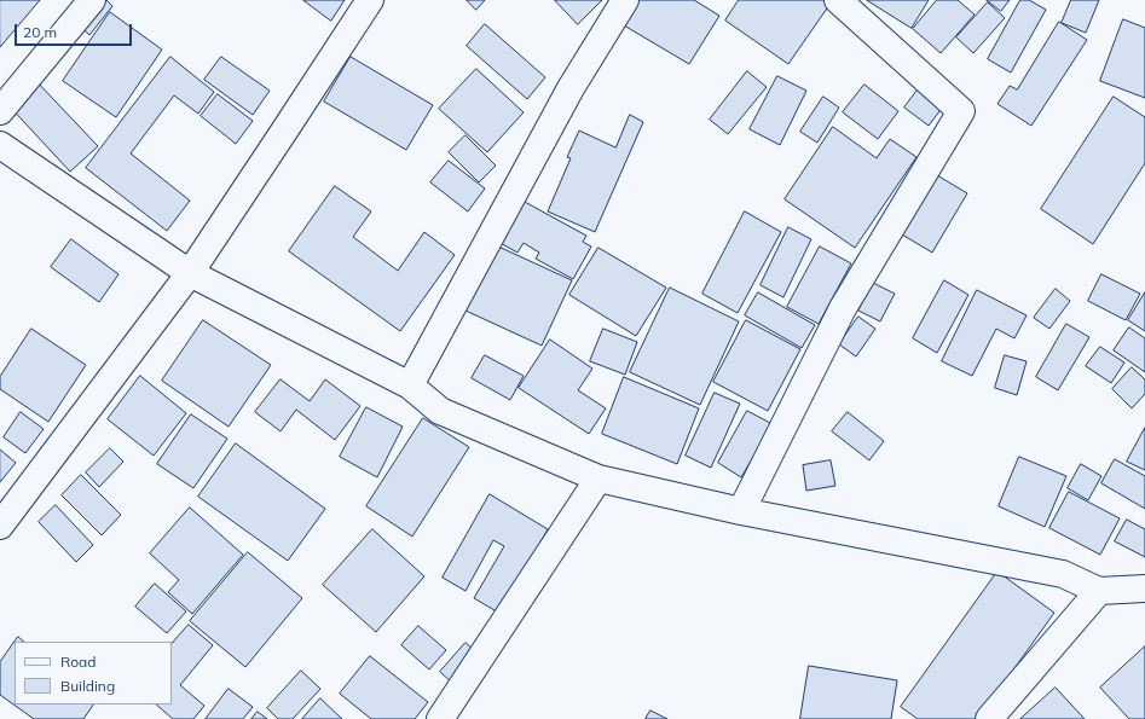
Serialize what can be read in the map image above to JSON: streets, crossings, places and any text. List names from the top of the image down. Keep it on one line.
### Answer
{"legend":["Road","Building"],"scale_bar":"20 m"}
